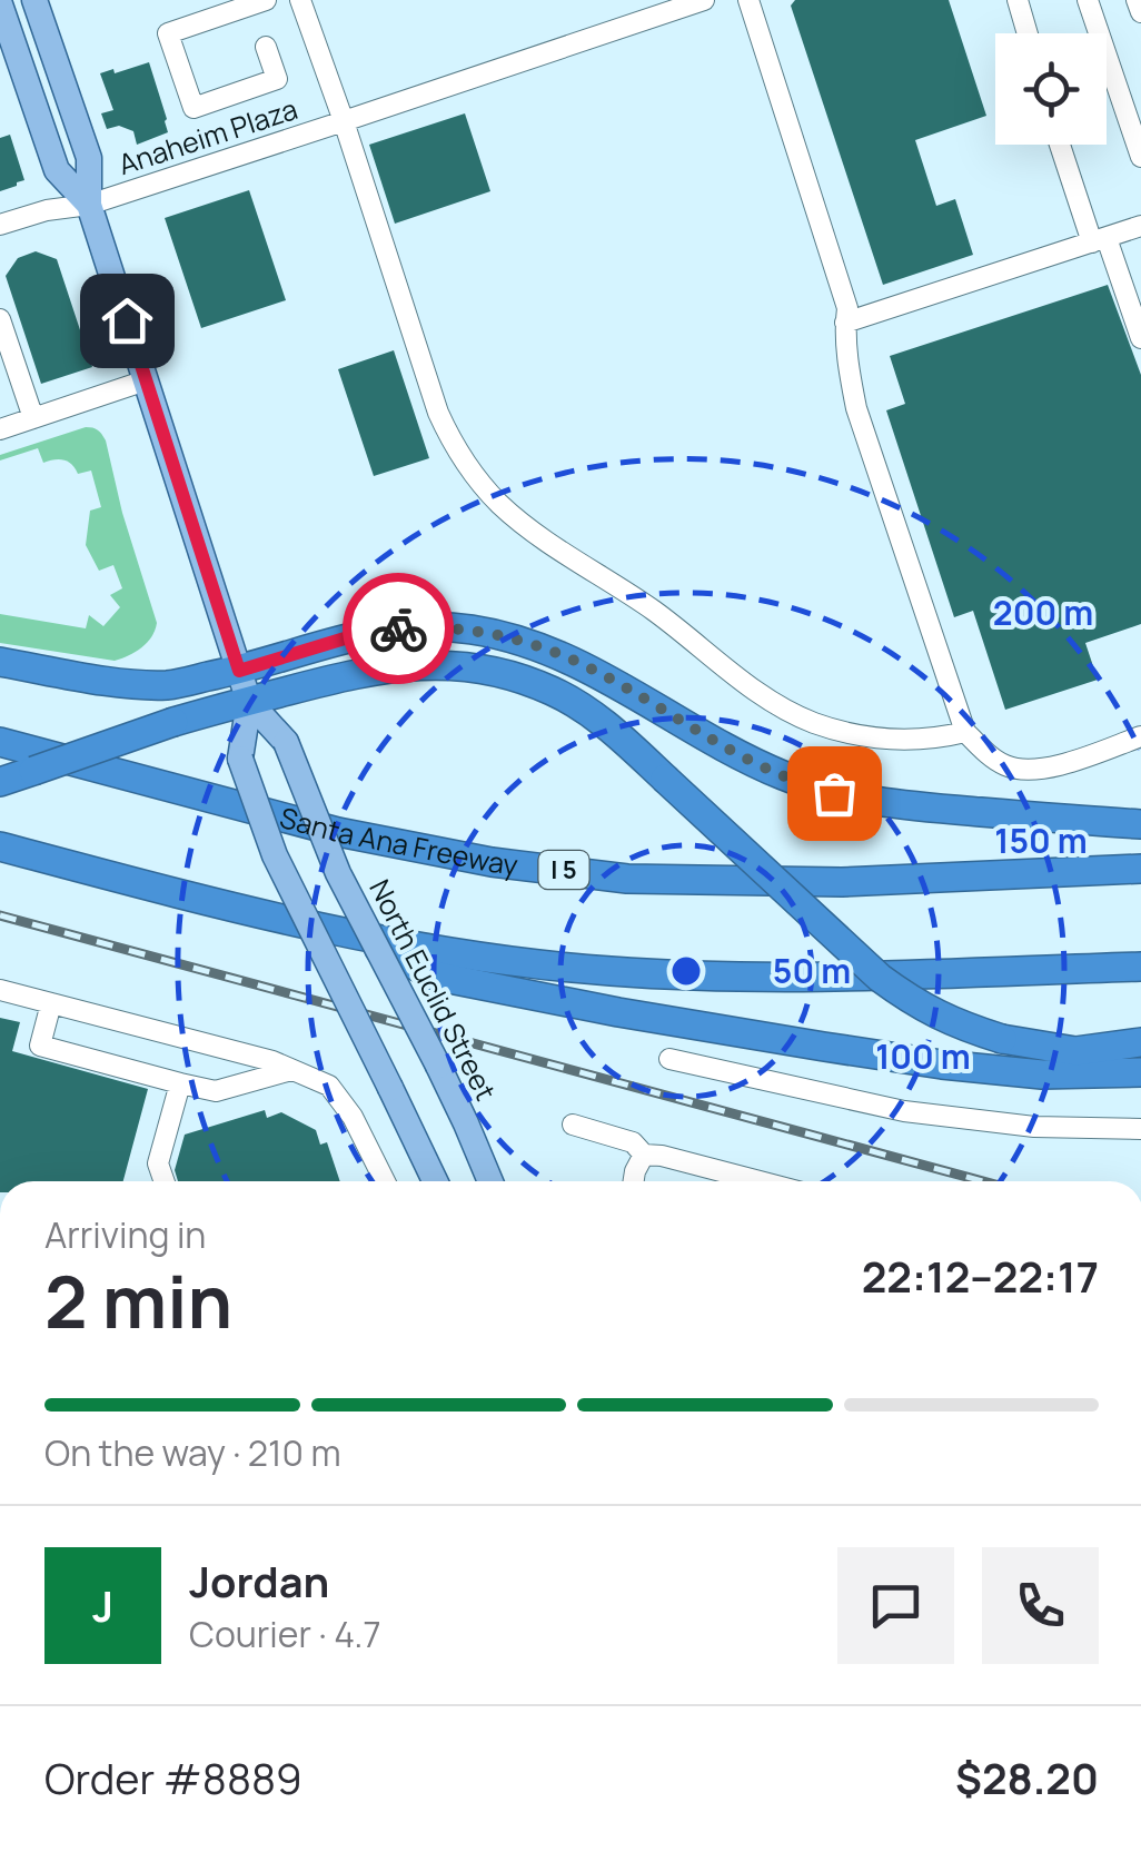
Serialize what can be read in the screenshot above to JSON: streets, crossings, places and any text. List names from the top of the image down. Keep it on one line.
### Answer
{"streets":{"highway":["Santa Ana Freeway","I 5"],"main road":["North Euclid Street"],"street":["Anaheim Plaza"]},"crossings":[["Anaheim Plaza","North Euclid Street"]],"page":{"heading":["2 min","Arriving in","22:12–22:17"],"panel":["Jordan","Courier · 4.7","Order #8889","$28.20"],"bar":"On the way · 210 m","round":"J"},"rings":["200 m","150 m","50 m","100 m"]}
